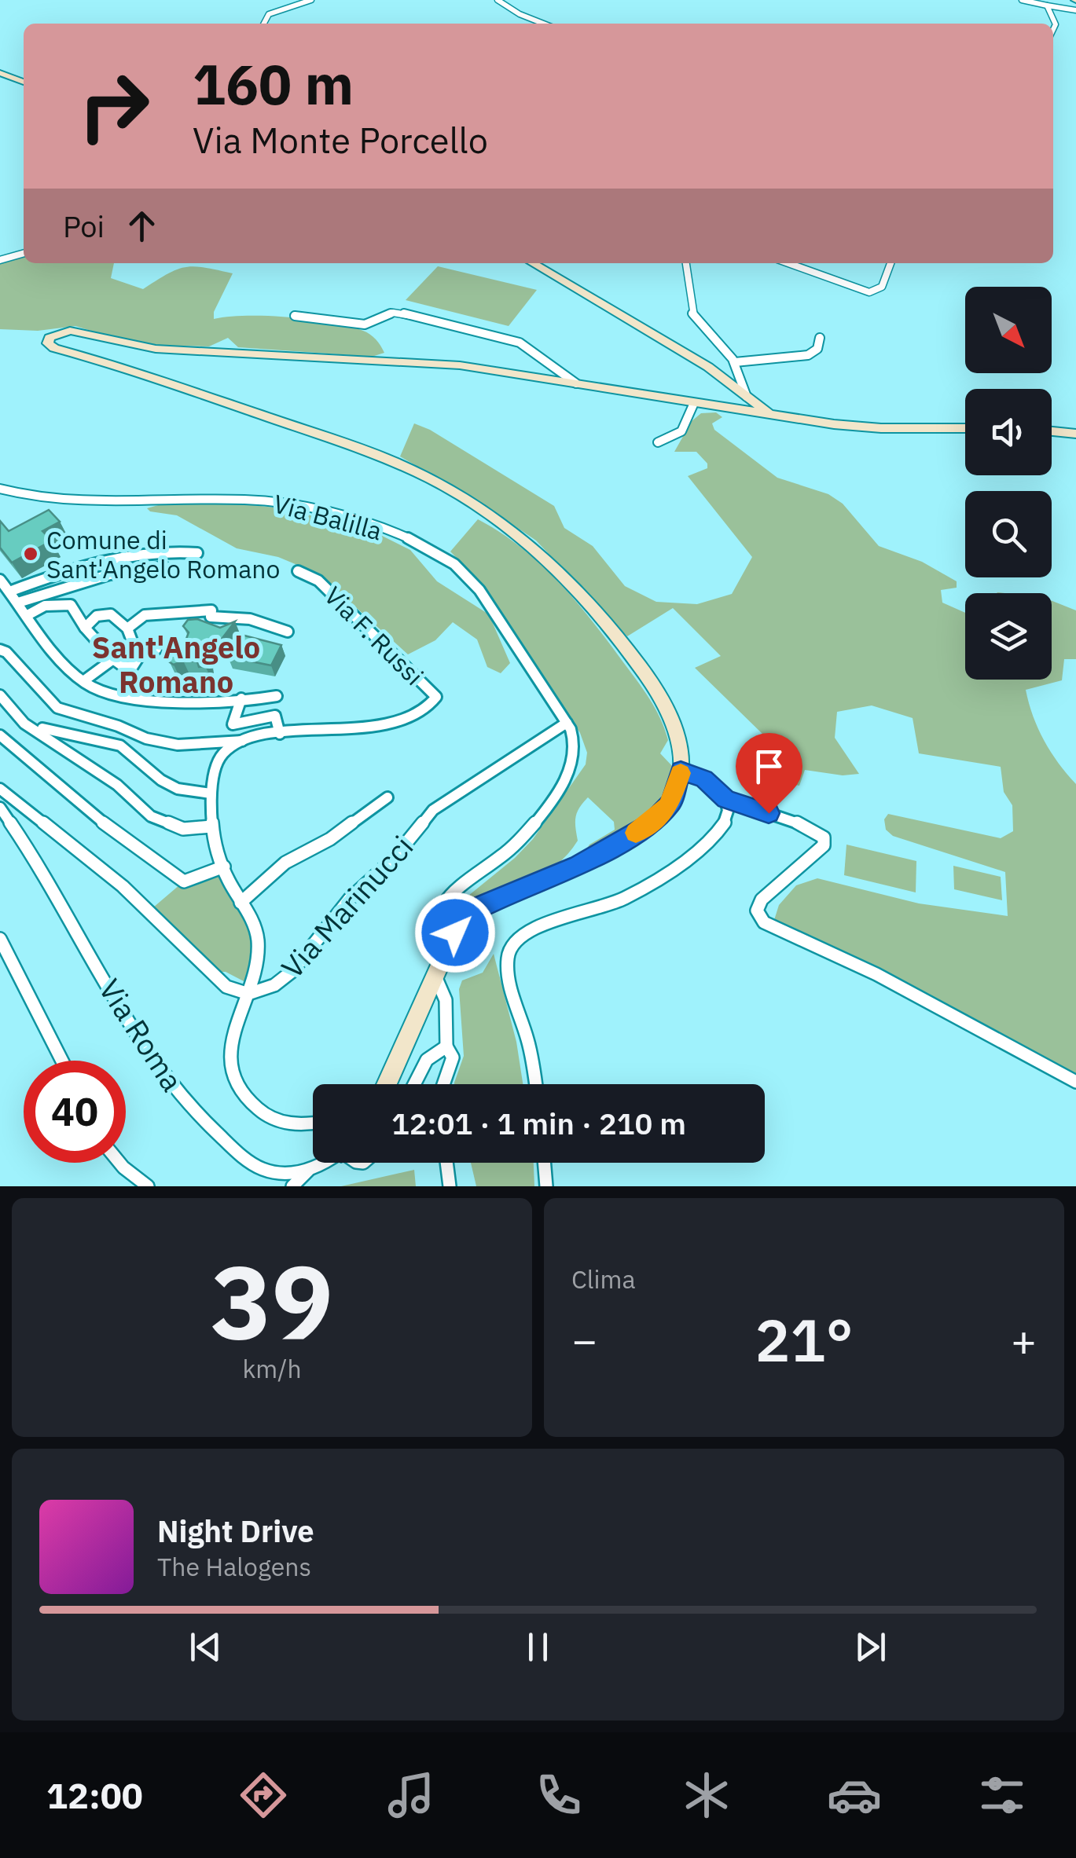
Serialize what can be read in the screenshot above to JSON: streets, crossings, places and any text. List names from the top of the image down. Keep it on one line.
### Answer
{"streets":{"street":["Via Balilla","Via F. Russi","Via Marinucci","Via Roma"]},"crossings":[["Via Balilla","Via Marinucci"]],"districts":["Sant'Angelo Romano"],"places":["Comune di Sant'Angelo Romano"],"north":"bottom right","page":{"turn":["160 m","Via Monte Porcello"],"then":"Poi","limit":"40","trip":"12:01 · 1 min · 210 m","tile":[["39","km/h"],"Clima"],"heat":["−","21°","+"],"song":["Night Drive","The Halogens"],"tabs":"12:00"}}
